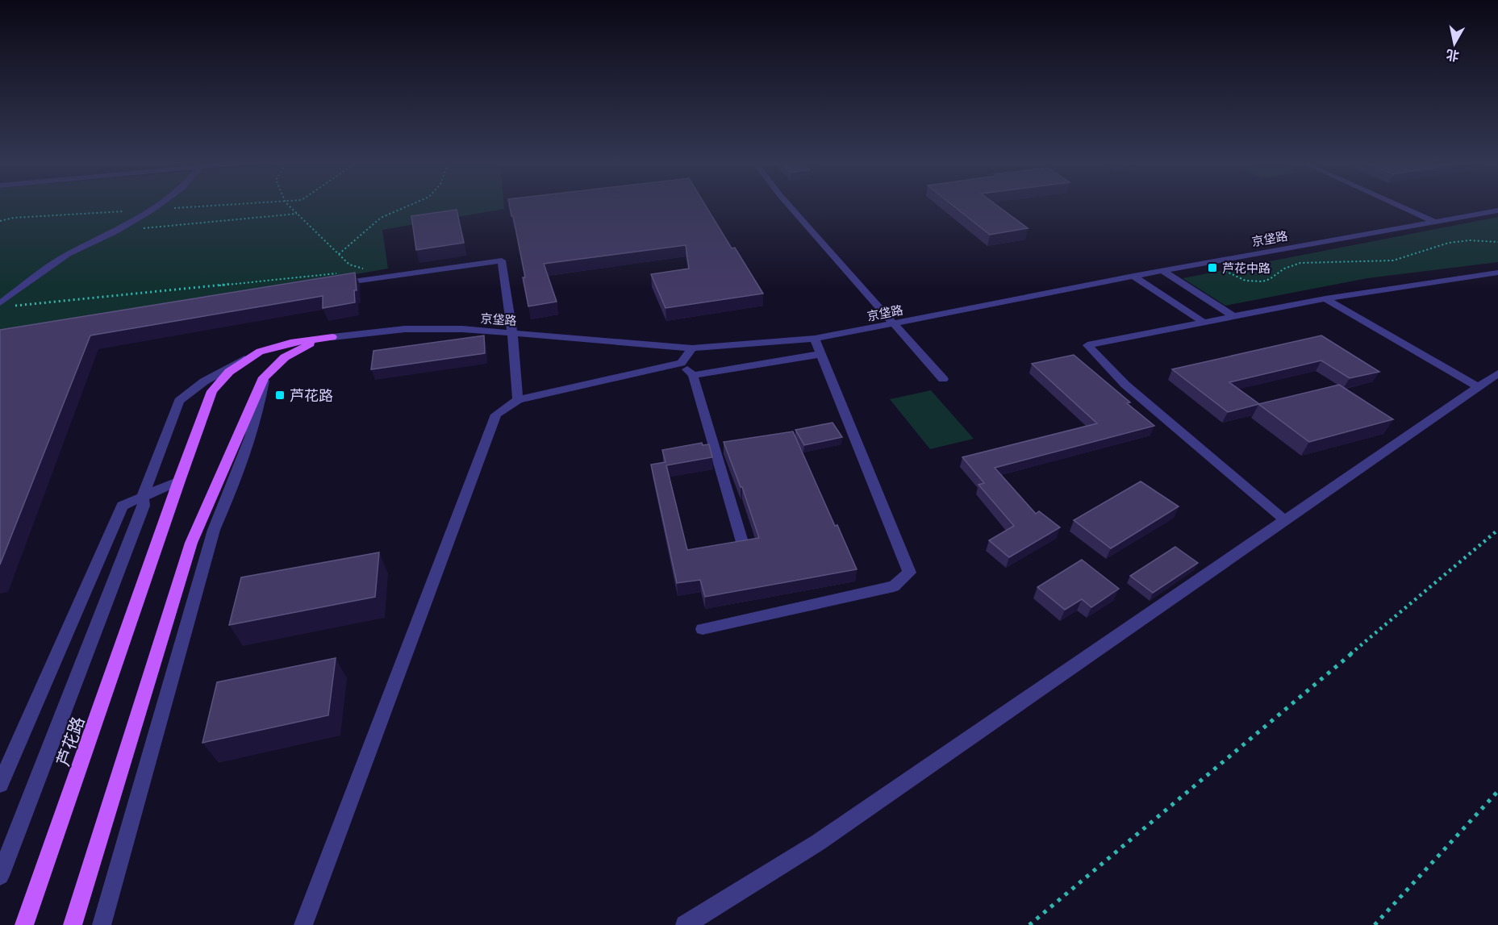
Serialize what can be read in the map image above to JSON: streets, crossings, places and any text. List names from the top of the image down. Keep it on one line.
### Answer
{"streets":{"main road":["芦花路"],"street":["京垡路"]},"crossings":[["京垡路","芦花路"]],"places":{"transit":["芦花中路","芦花路"]},"north":"bottom"}
